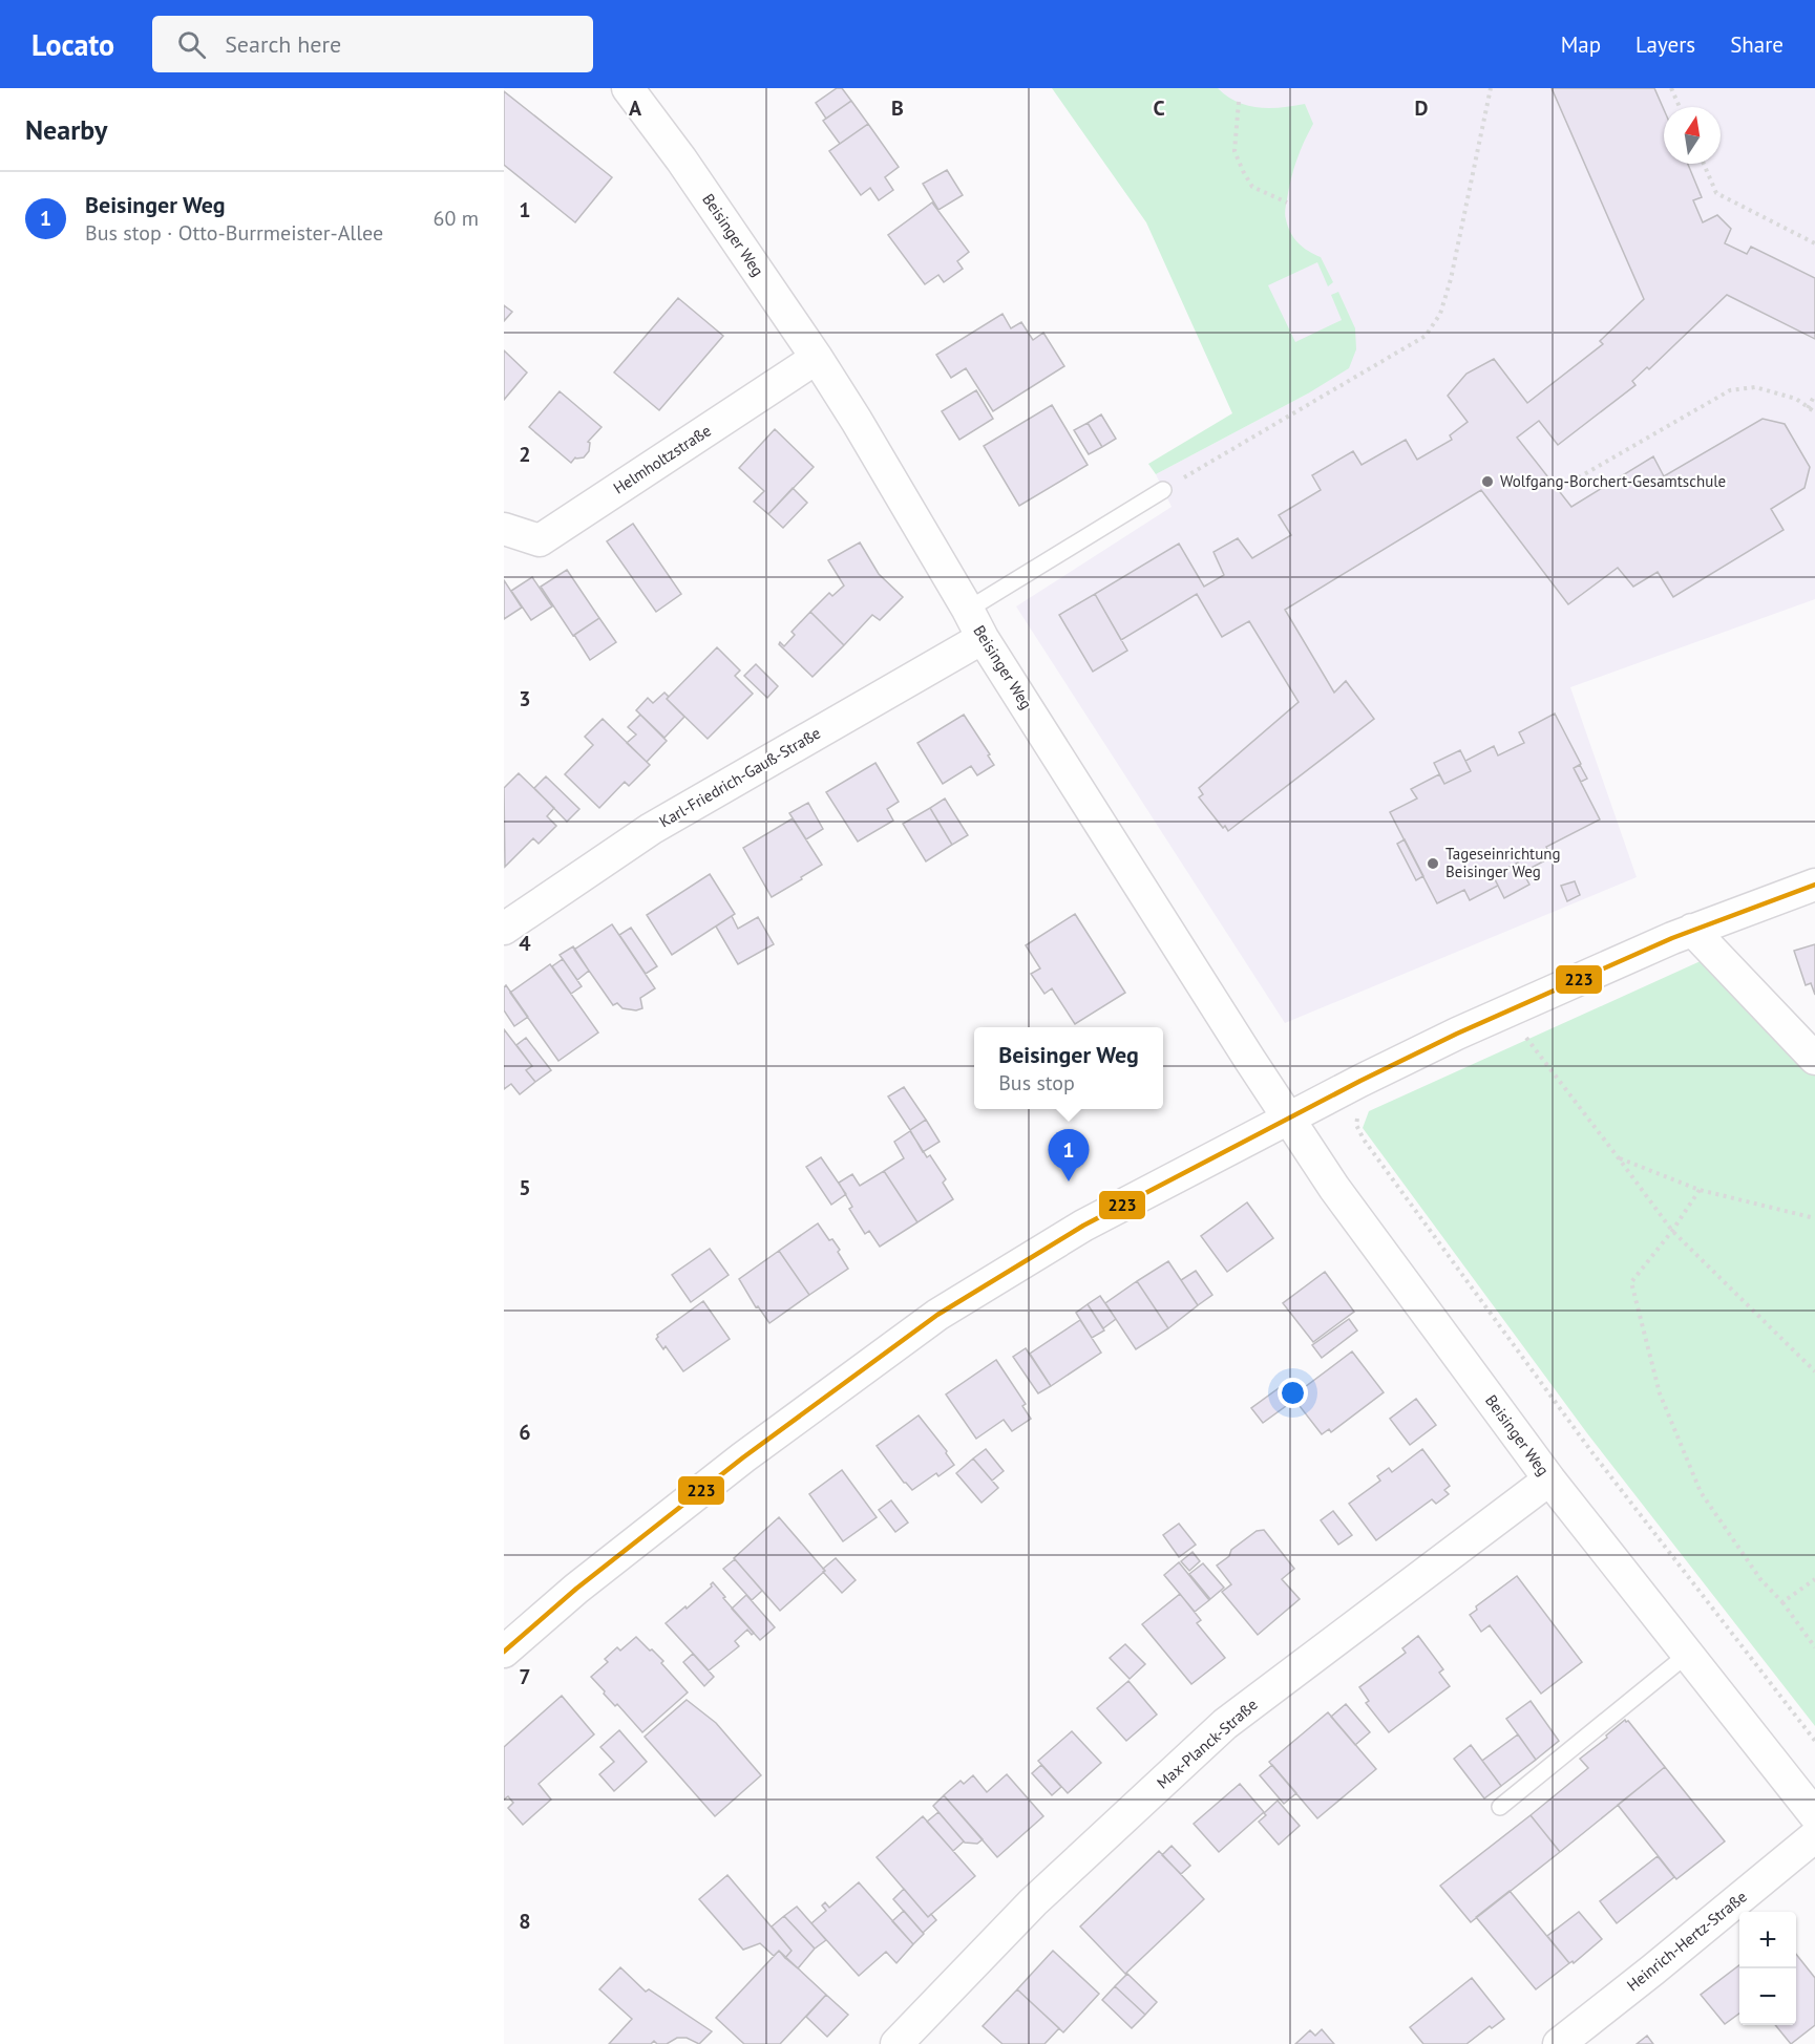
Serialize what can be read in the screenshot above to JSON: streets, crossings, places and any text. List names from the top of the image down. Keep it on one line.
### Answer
{"streets":{"street":["Beisinger Weg","Helmholtzstraße","Karl-Friedrich-Gauß-Straße","Max-Planck-Straße","Heinrich-Hertz-Straße"]},"crossings":[["Beisinger Weg","Helmholtzstraße"],["Beisinger Weg","Karl-Friedrich-Gauß-Straße"],["Beisinger Weg","Max-Planck-Straße"]],"places":["Wolfgang-Borchert-Gesamtschule","Tageseinrichtung Beisinger Weg"],"lines":["transit line 223"],"north":"top","page":{"header":"Locato","search":"Search here","nav":["Map","Layers","Share"],"heading":"Nearby","list":[{"mark":"1","name":"Beisinger Weg","note":"Bus stop · Otto-Burrmeister-Allee","value":"60 m"}],"popup":["Beisinger Weg","Bus stop"],"pins":"1","map_buttons":["+","−"]},"grid":{"columns":["A","B","C","D"],"rows":["1","2","3","4","5","6","7","8"]}}
